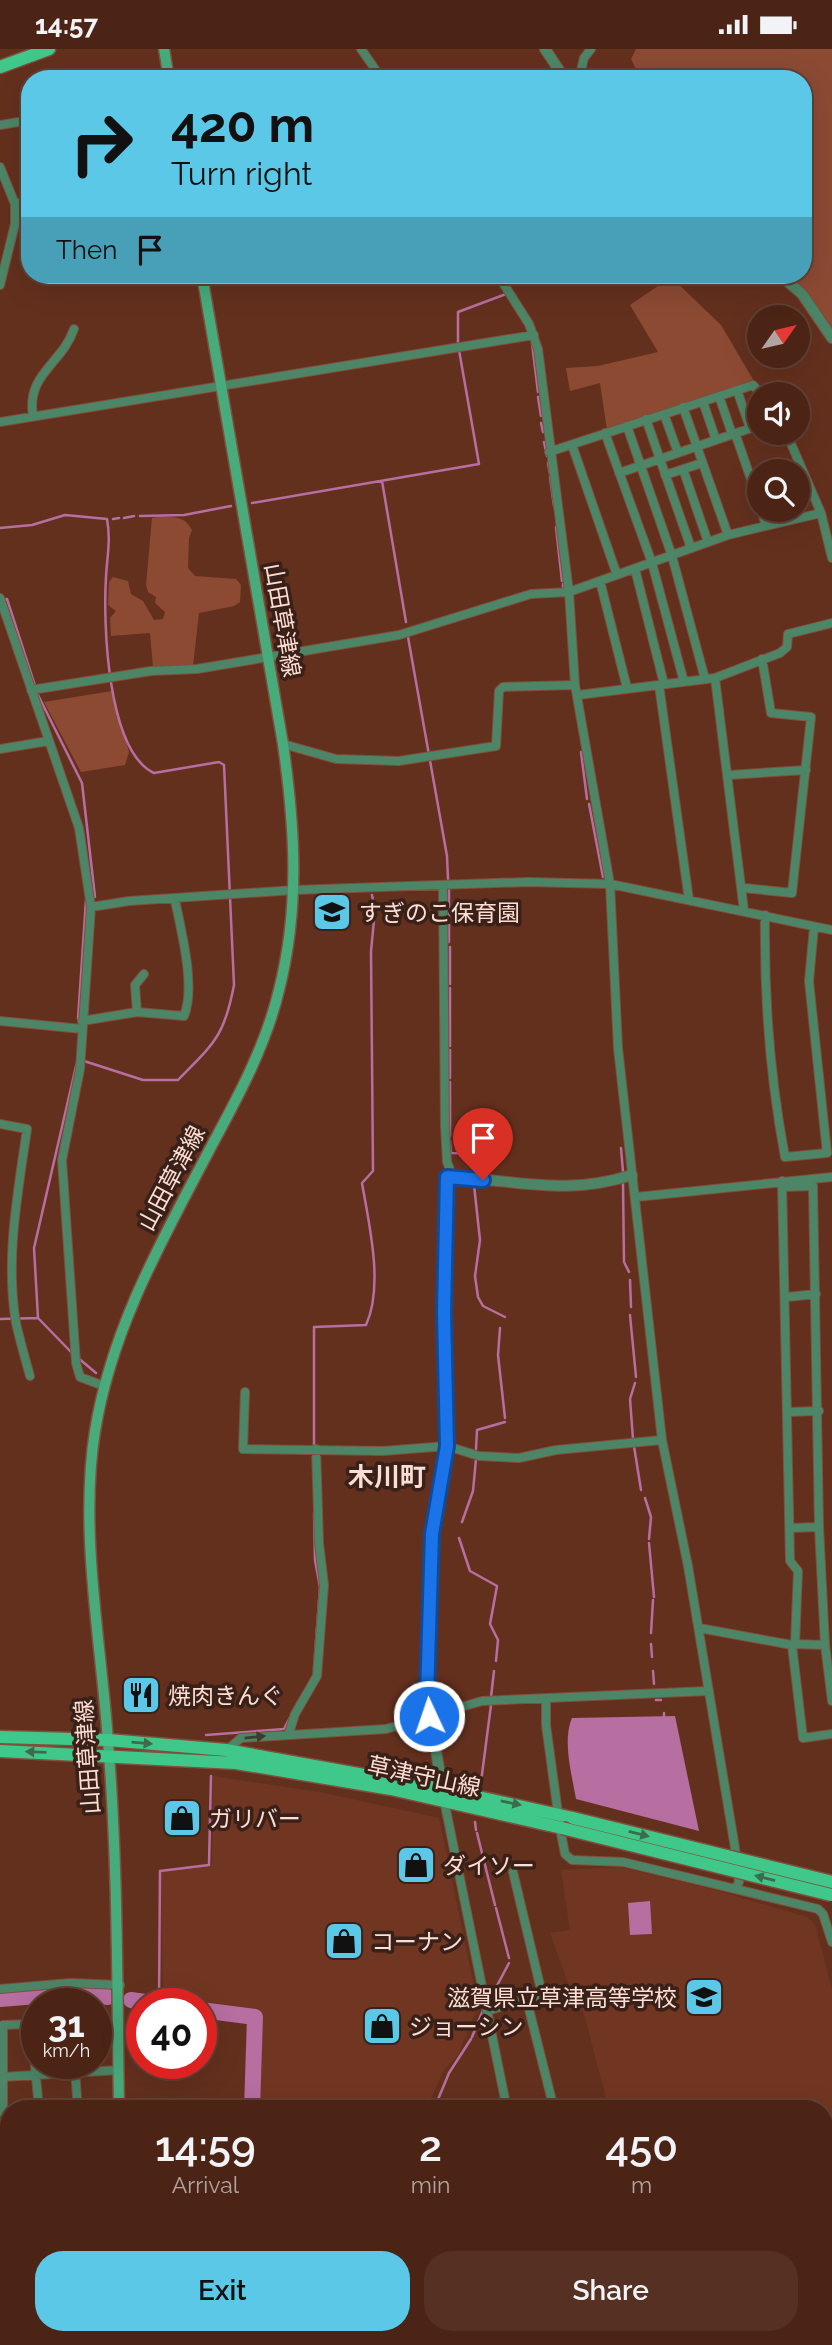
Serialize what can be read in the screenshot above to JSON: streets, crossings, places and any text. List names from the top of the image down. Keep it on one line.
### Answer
{"streets":{"main road":["山田草津線","草津守山線"]},"crossings":[["山田草津線","草津守山線"]],"districts":["木川町"],"places":{"school or university":["すぎのこ保育園","滋賀県立草津高等学校"],"restaurant":["焼肉きんぐ"],"shop":["ガリバー","ダイソー","コーナン","ジョーシン"]},"north":"top right","page":{"status":"14:57","turn":["420 m","Turn right"],"then":"Then","speed":"31 km/h","limit":"40","eta":["14:59","Arrival","2","min","450","m"],"buttons":["Exit","Share"]}}
